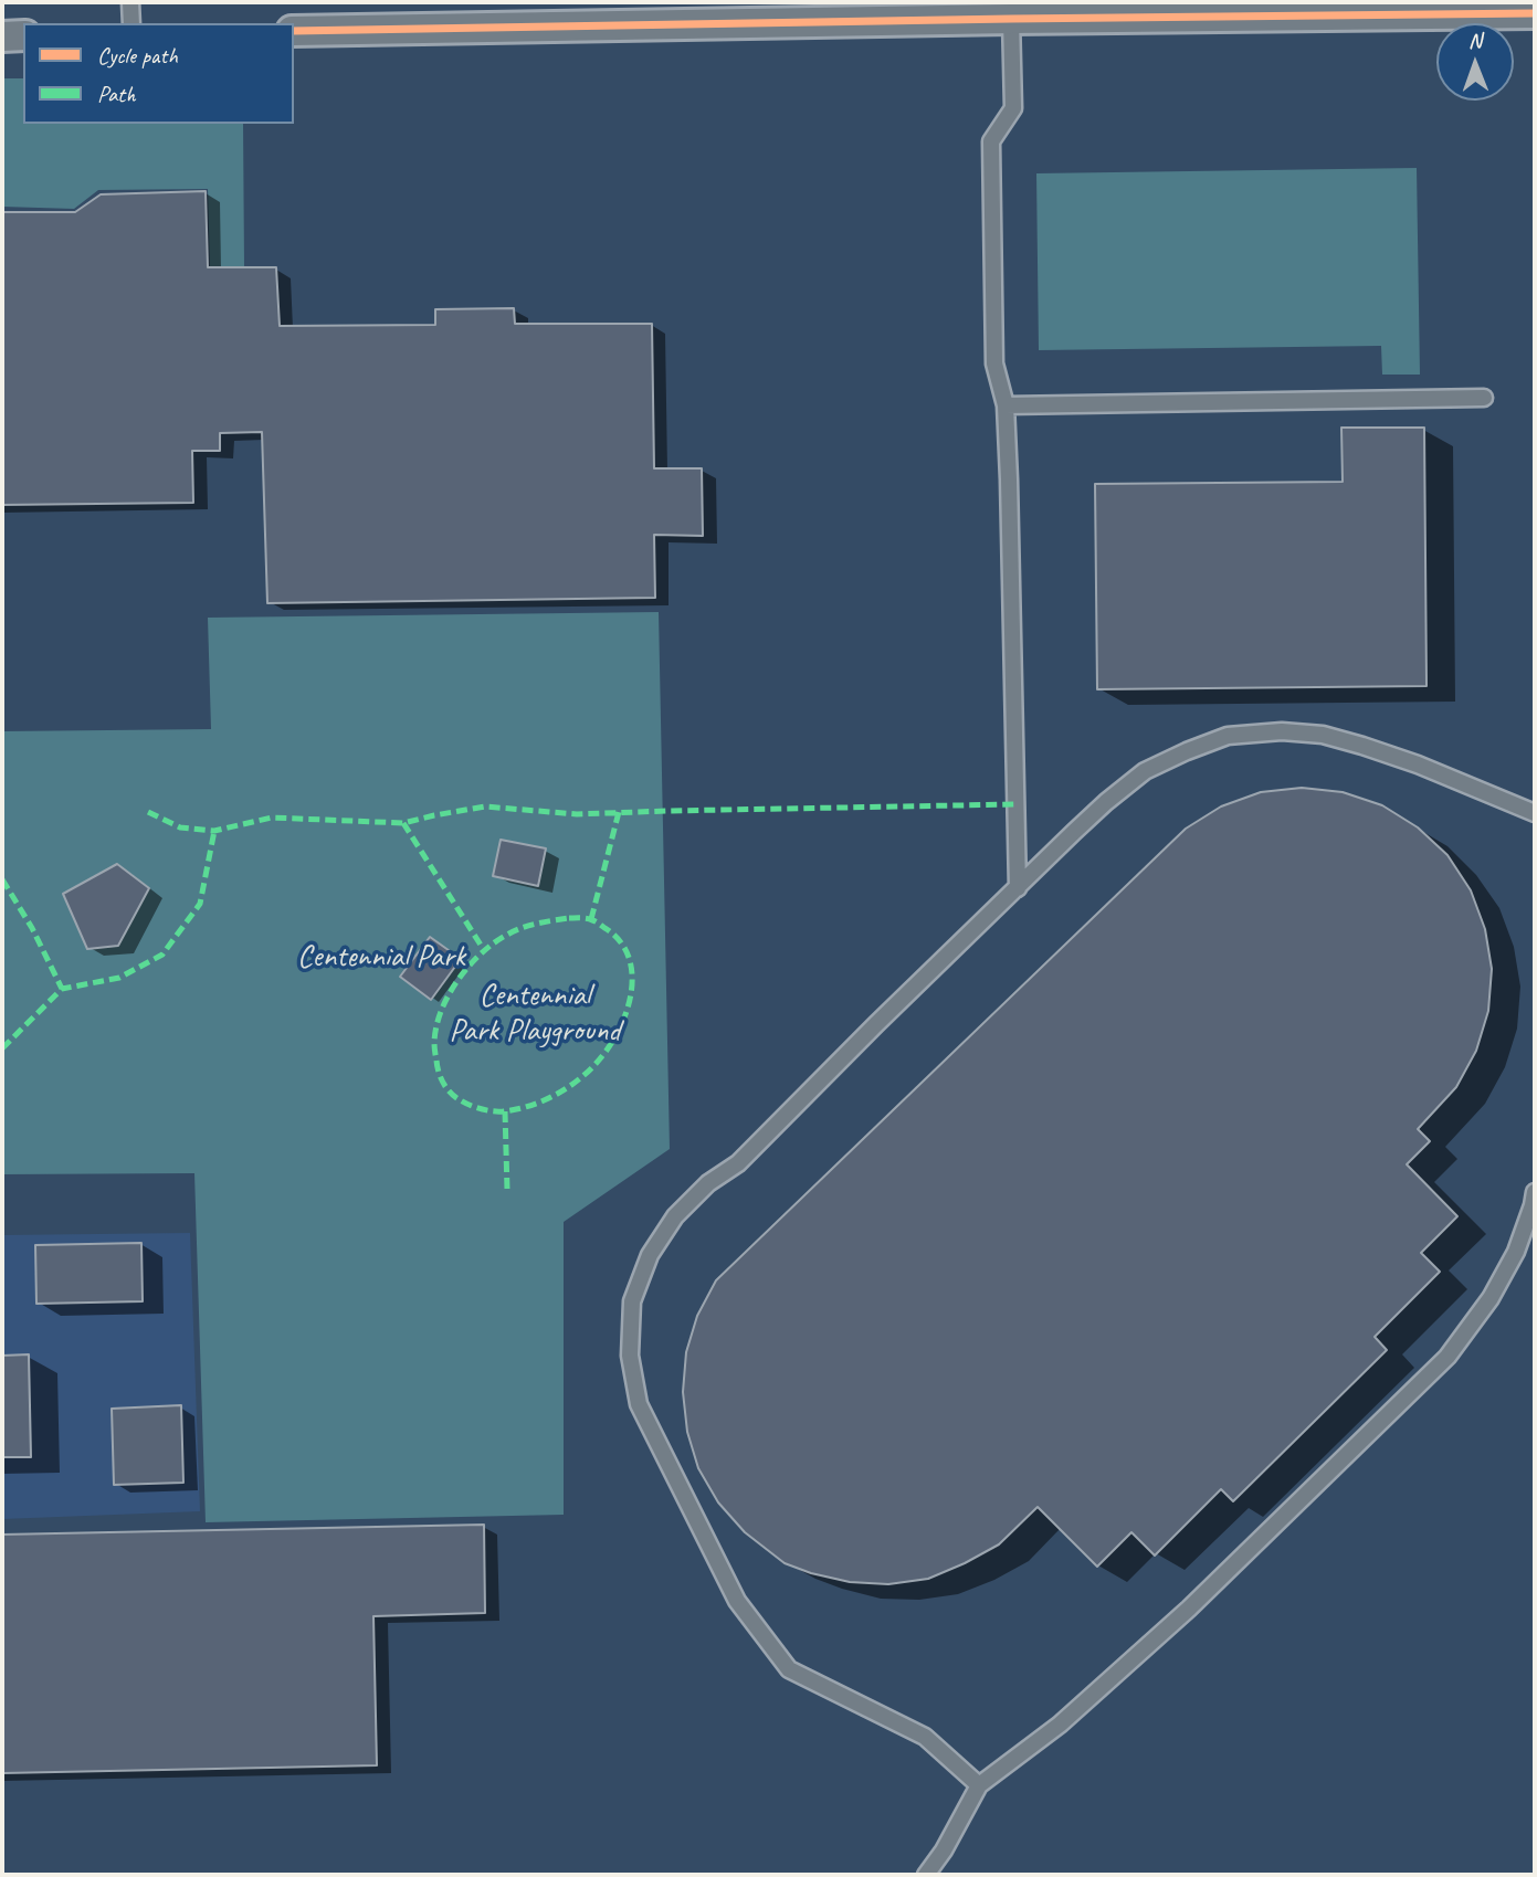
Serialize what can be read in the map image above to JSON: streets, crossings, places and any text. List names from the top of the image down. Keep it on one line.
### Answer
{"parks":["Centennial Park","Centennial Park Playground"],"legend":["Cycle path","Path"],"north":"top"}
